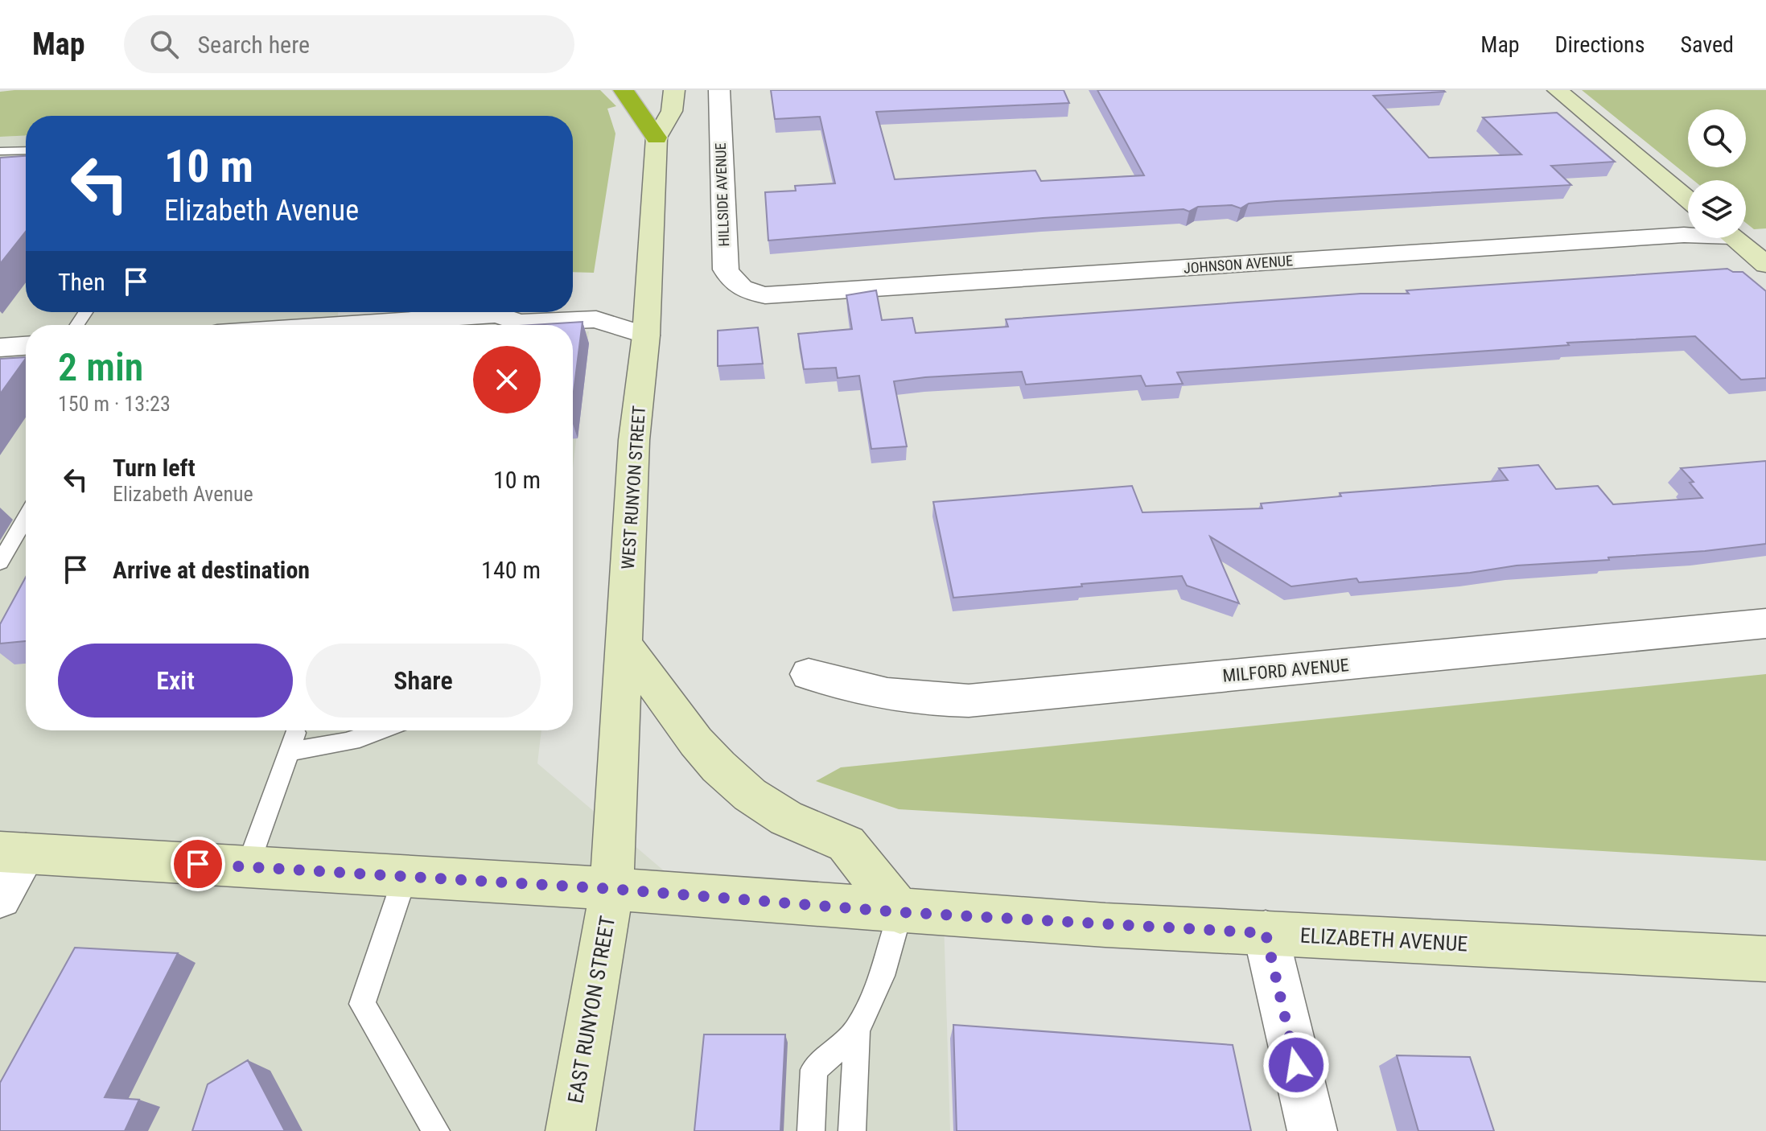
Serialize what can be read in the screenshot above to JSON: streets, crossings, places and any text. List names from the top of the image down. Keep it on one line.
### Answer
{"streets":{"main road":["WEST RUNYON STREET","ELIZABETH AVENUE","EAST RUNYON STREET"],"street":["HILLSIDE AVENUE","JOHNSON AVENUE","MILFORD AVENUE"]},"crossings":[["HILLSIDE AVENUE","JOHNSON AVENUE"],["WEST RUNYON STREET","ELIZABETH AVENUE"],["WEST RUNYON STREET","EAST RUNYON STREET"],["ELIZABETH AVENUE","EAST RUNYON STREET"]],"page":{"header":"Map","search":"Search here","nav":["Map","Directions","Saved"],"turn":["10 m","Elizabeth Avenue"],"then":"Then","heading":["2 min","150 m · 13:23"],"list":[{"name":"Turn left","note":"Elizabeth Avenue","value":"10 m"},{"name":"Arrive at destination","value":"140 m"}],"buttons":["Exit","Share"]}}
